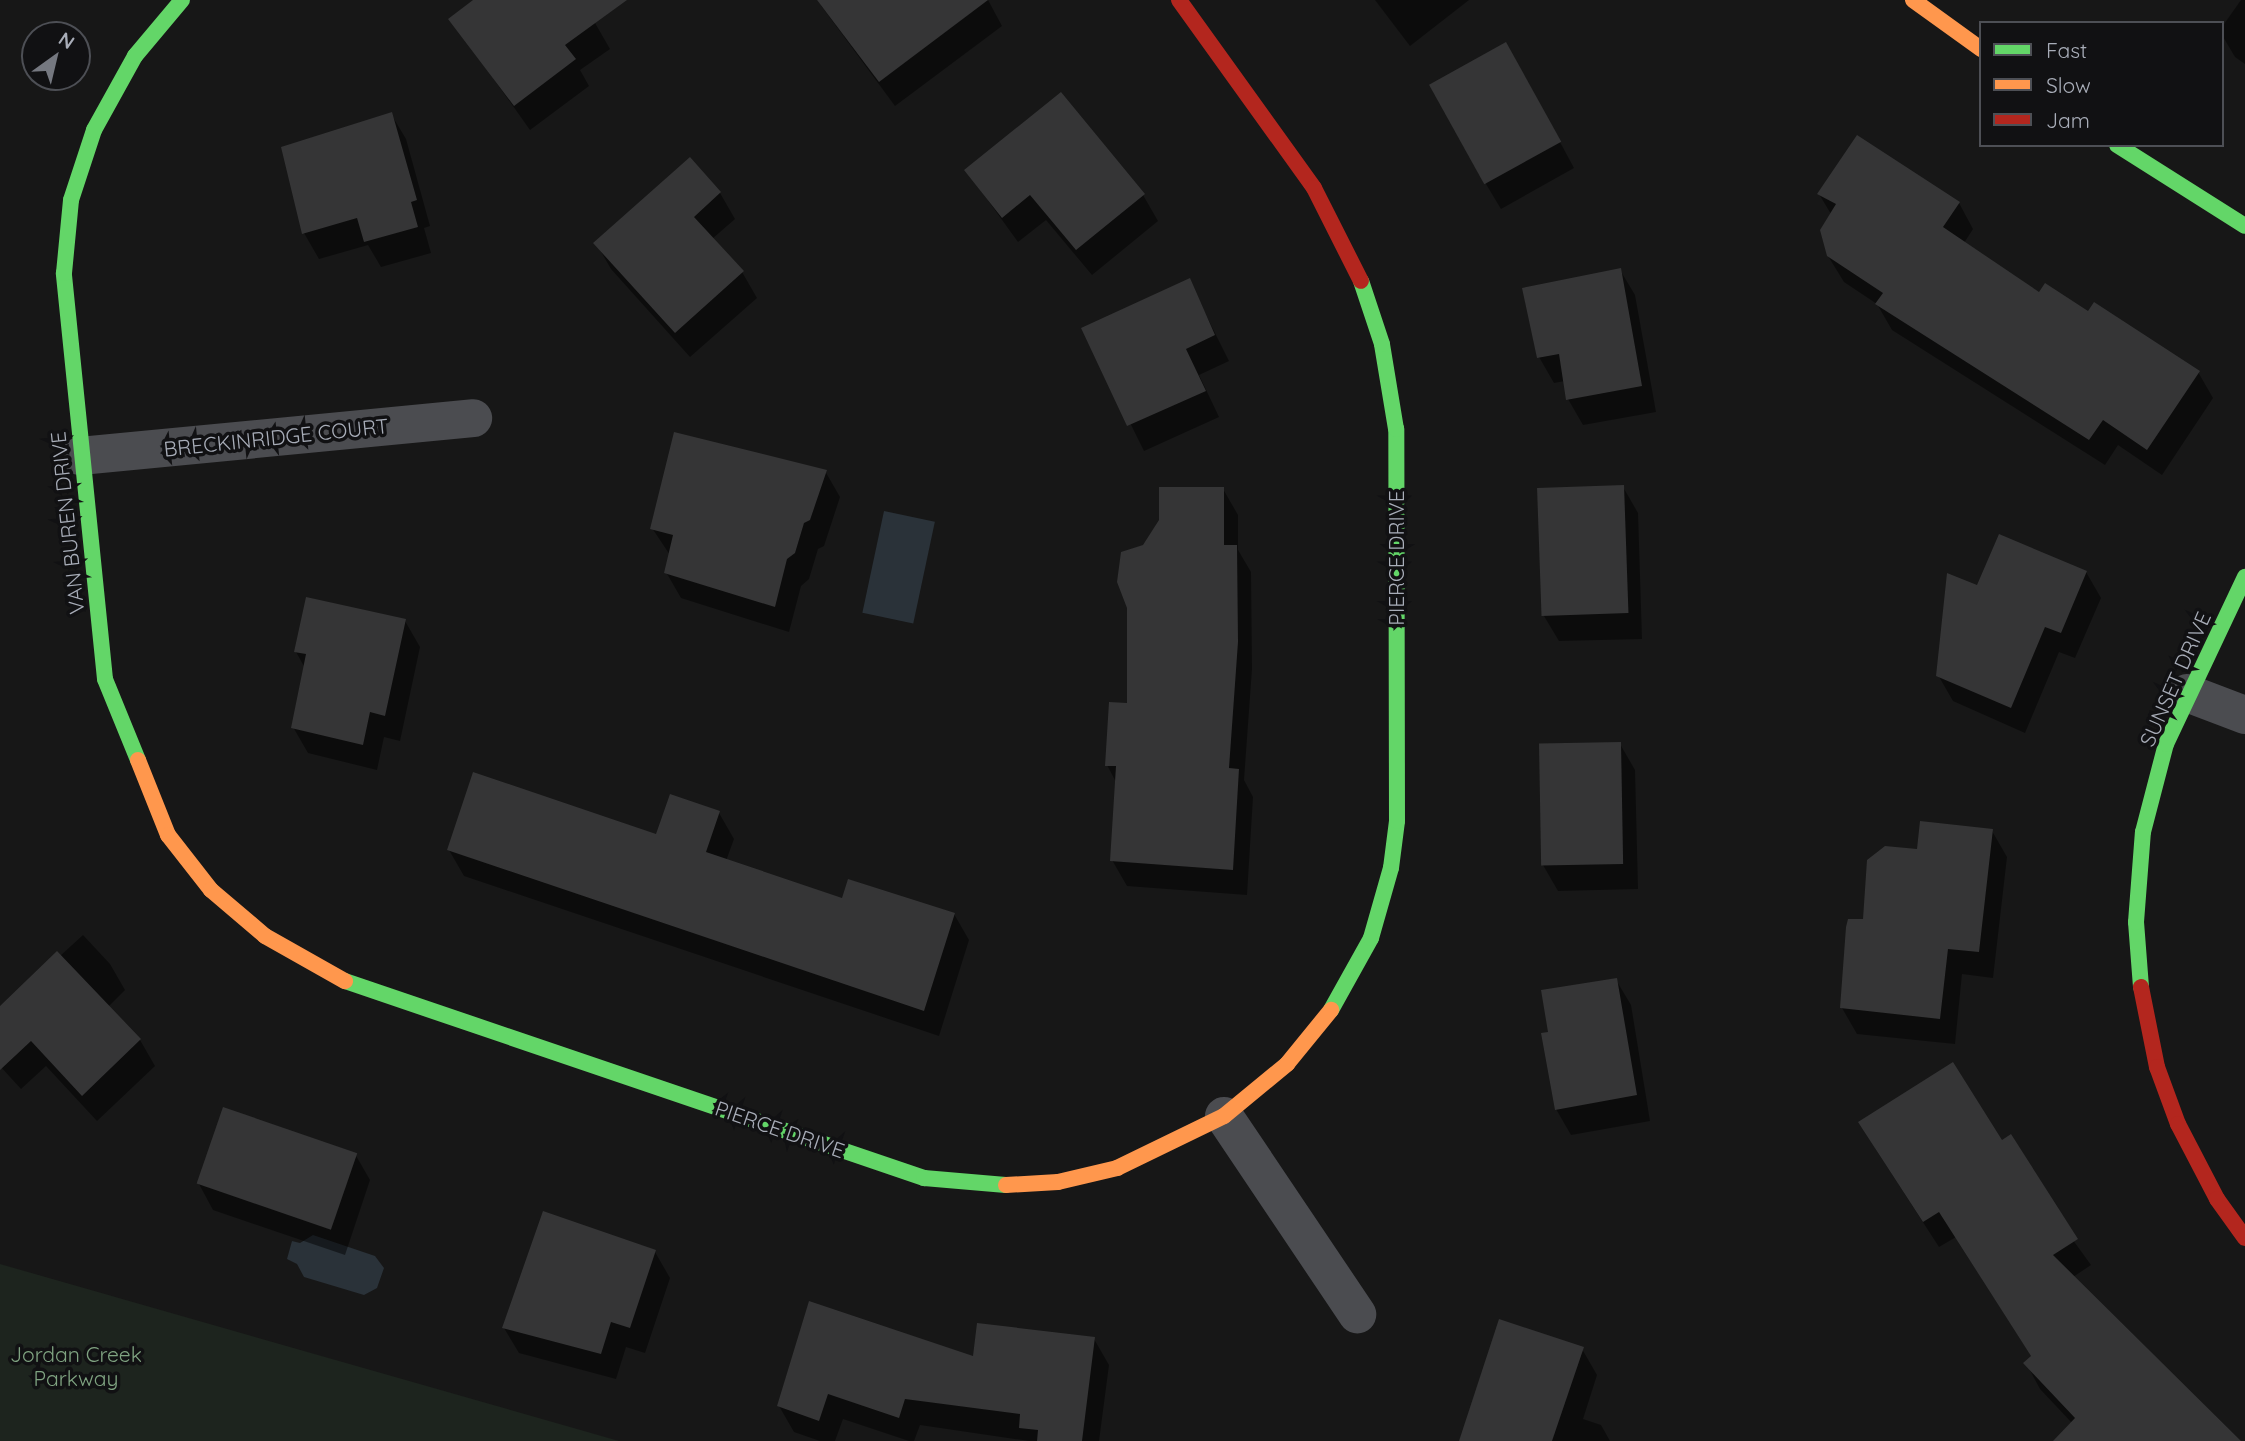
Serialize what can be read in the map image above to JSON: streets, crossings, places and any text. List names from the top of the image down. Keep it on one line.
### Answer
{"streets":{"street":["BRECKINRIDGE COURT","VAN BUREN DRIVE","PIERCE DRIVE","SUNSET DRIVE"]},"crossings":[["BRECKINRIDGE COURT","VAN BUREN DRIVE"],["VAN BUREN DRIVE","PIERCE DRIVE"]],"parks":["Jordan Creek Parkway"],"legend":["Fast","Slow","Jam"],"north":"top right"}
